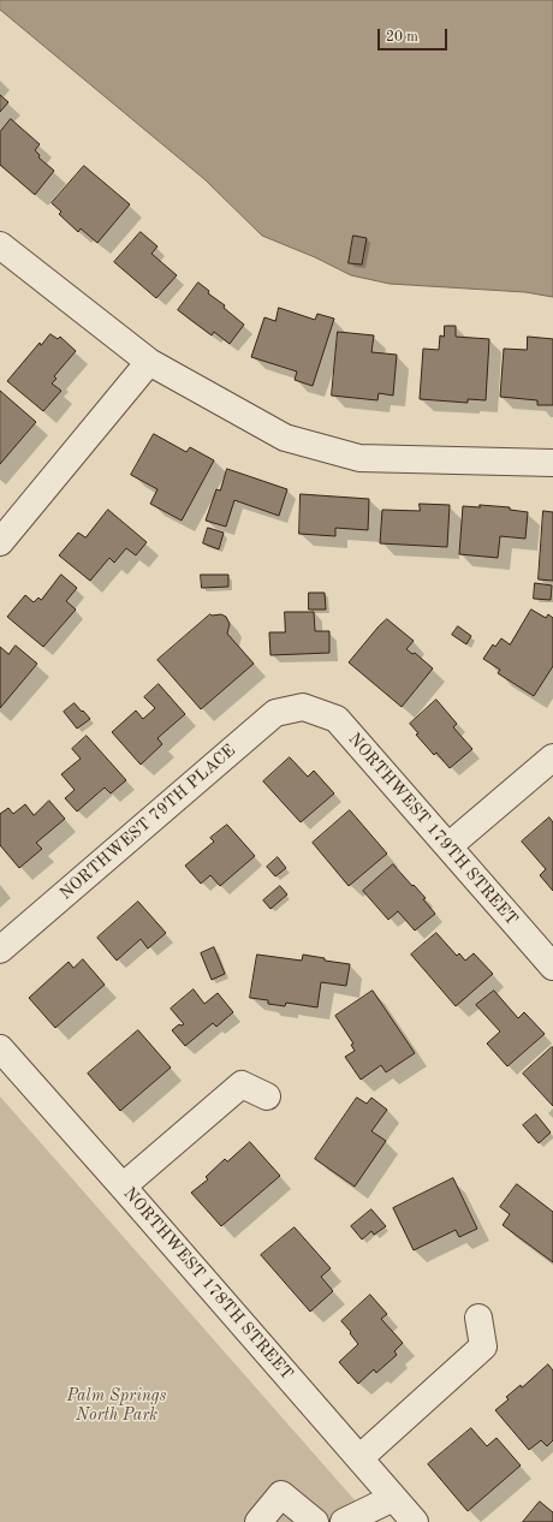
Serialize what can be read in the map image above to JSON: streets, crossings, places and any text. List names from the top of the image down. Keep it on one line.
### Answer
{"streets":{"street":["NORTHWEST 79TH PLACE","NORTHWEST 179TH STREET","NORTHWEST 178TH STREET"]},"crossings":[["NORTHWEST 79TH PLACE","NORTHWEST 179TH STREET"]],"parks":["Palm Springs North Park"],"scale_bar":"20 m"}
